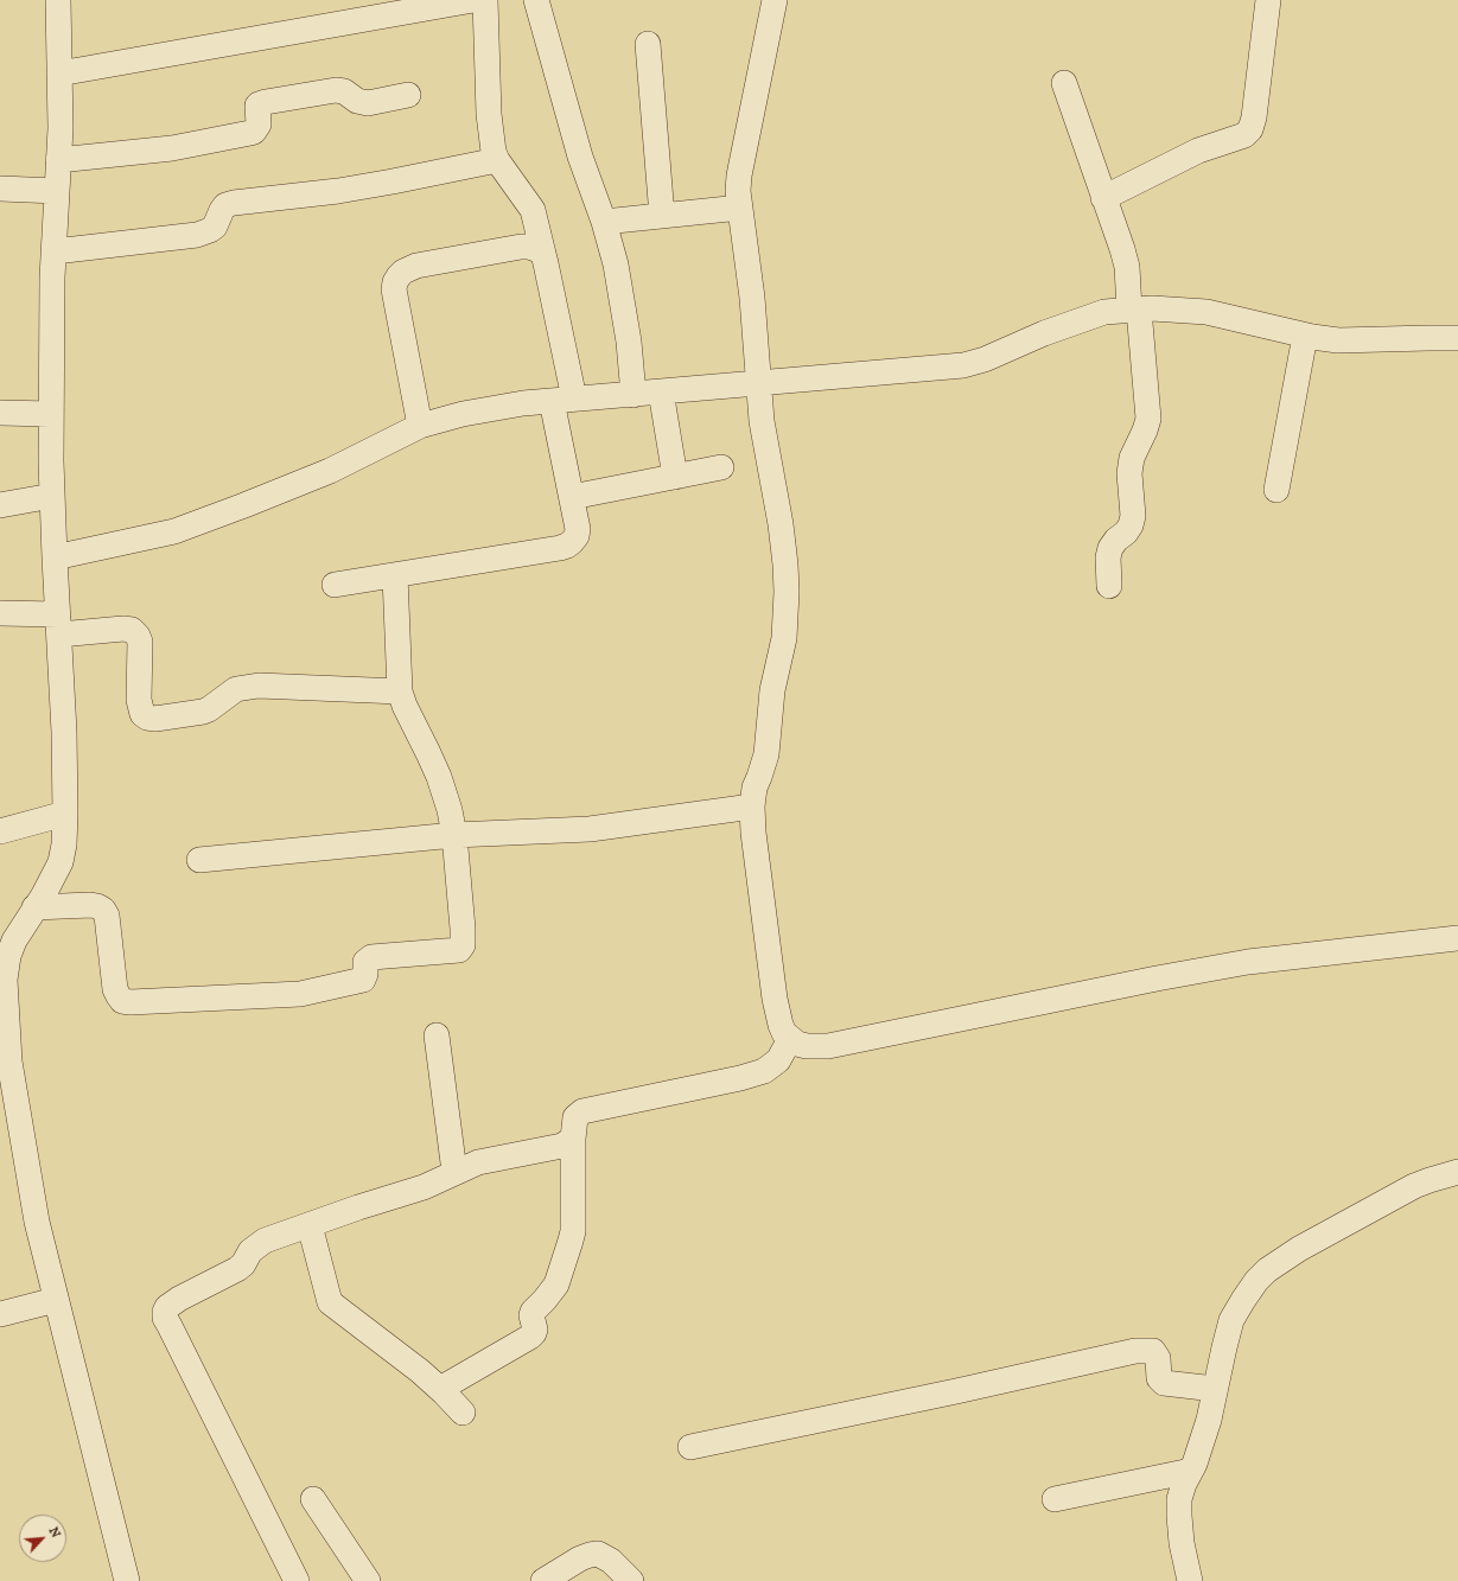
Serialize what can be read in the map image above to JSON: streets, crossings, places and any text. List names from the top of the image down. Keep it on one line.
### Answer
{"north":"top right"}
